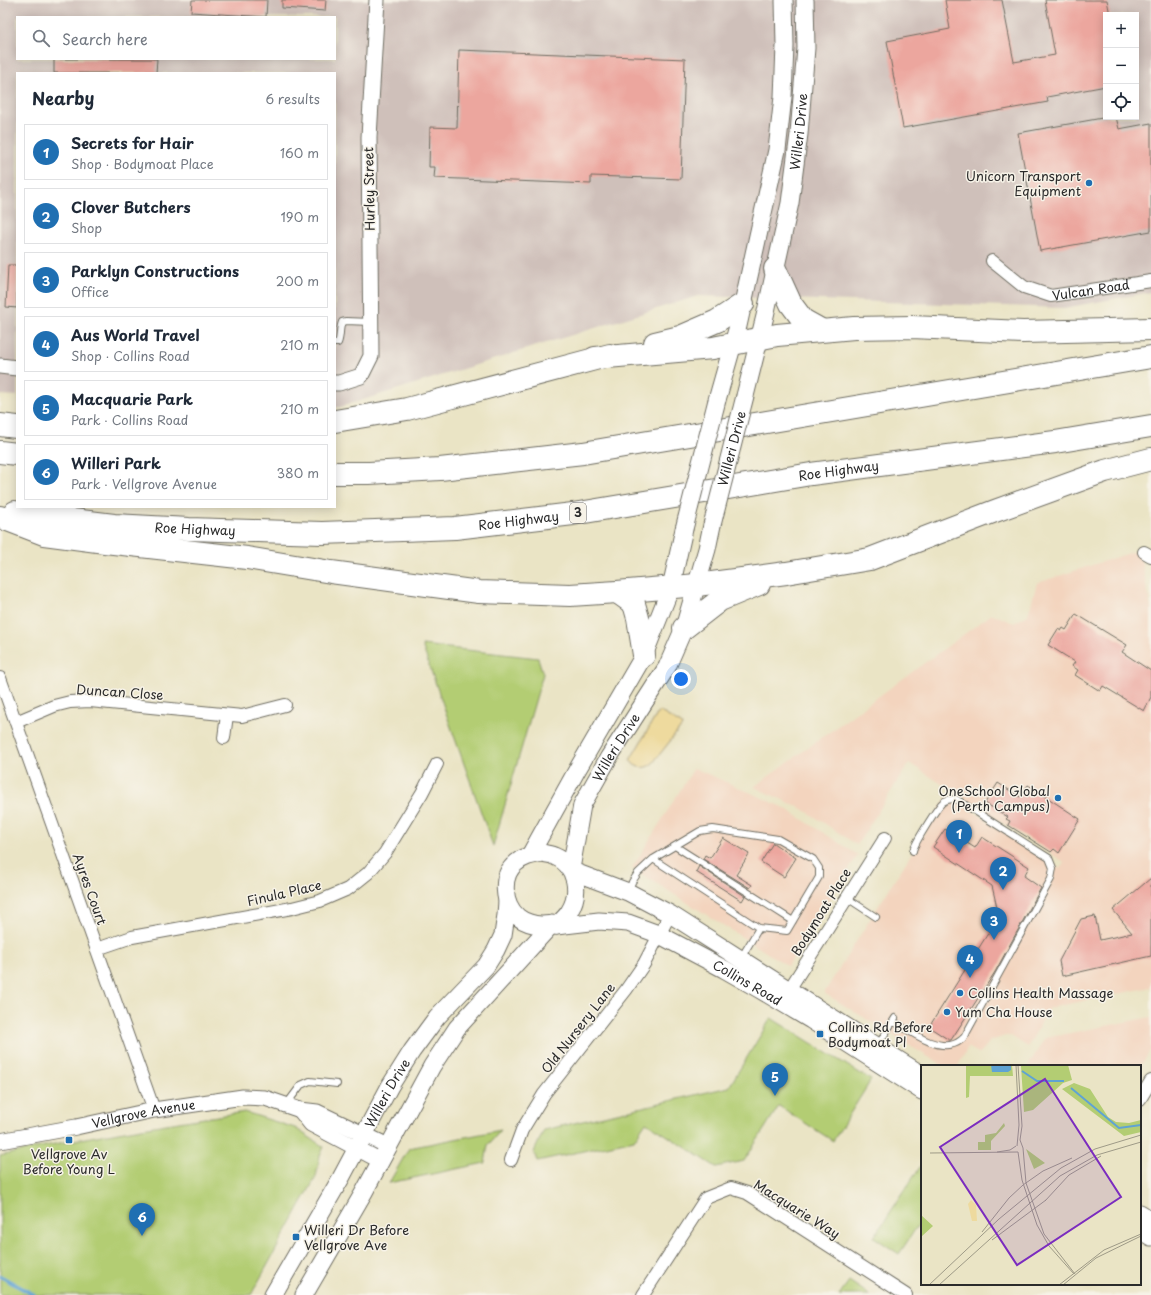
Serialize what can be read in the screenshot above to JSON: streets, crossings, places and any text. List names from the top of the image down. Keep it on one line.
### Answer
{"streets":{"highway":["Roe Highway","3"],"main road":["Willeri Drive","Collins Road"],"street":["Hurley Street","Vulcan Road","Duncan Close","Ayres Court","Finula Place","Bodymoat Place","Old Nursery Lane","Vellgrove Avenue","Macquarie Way"]},"crossings":[["Willeri Drive","Collins Road"],["Duncan Close","Ayres Court"],["Ayres Court","Finula Place"],["Ayres Court","Vellgrove Avenue"],["Bodymoat Place","Collins Road"],["Collins Road","Old Nursery Lane"]],"places":{"other":["Unicorn Transport Equipment","OneSchool Global (Perth Campus)","Collins Health Massage","Yum Cha House"],"transit":["Collins Rd Before Bodymoat Pl","Vellgrove Av Before Young L","Willeri Dr Before Vellgrove Ave"]},"page":{"map_buttons":["+","−"],"search":"Search here","heading":["Nearby","6 results"],"list":[{"mark":"1","name":"Secrets for Hair","note":"Shop · Bodymoat Place","value":"160 m"},{"mark":"2","name":"Clover Butchers","note":"Shop","value":"190 m"},{"mark":"3","name":"Parklyn Constructions","note":"Office","value":"200 m"},{"mark":"4","name":"Aus World Travel","note":"Shop · Collins Road","value":"210 m"},{"mark":"5","name":"Macquarie Park","note":"Park · Collins Road","value":"210 m"},{"mark":"6","name":"Willeri Park","note":"Park · Vellgrove Avenue","value":"380 m"}],"pins":["1","2","3","4","5","6"]}}
